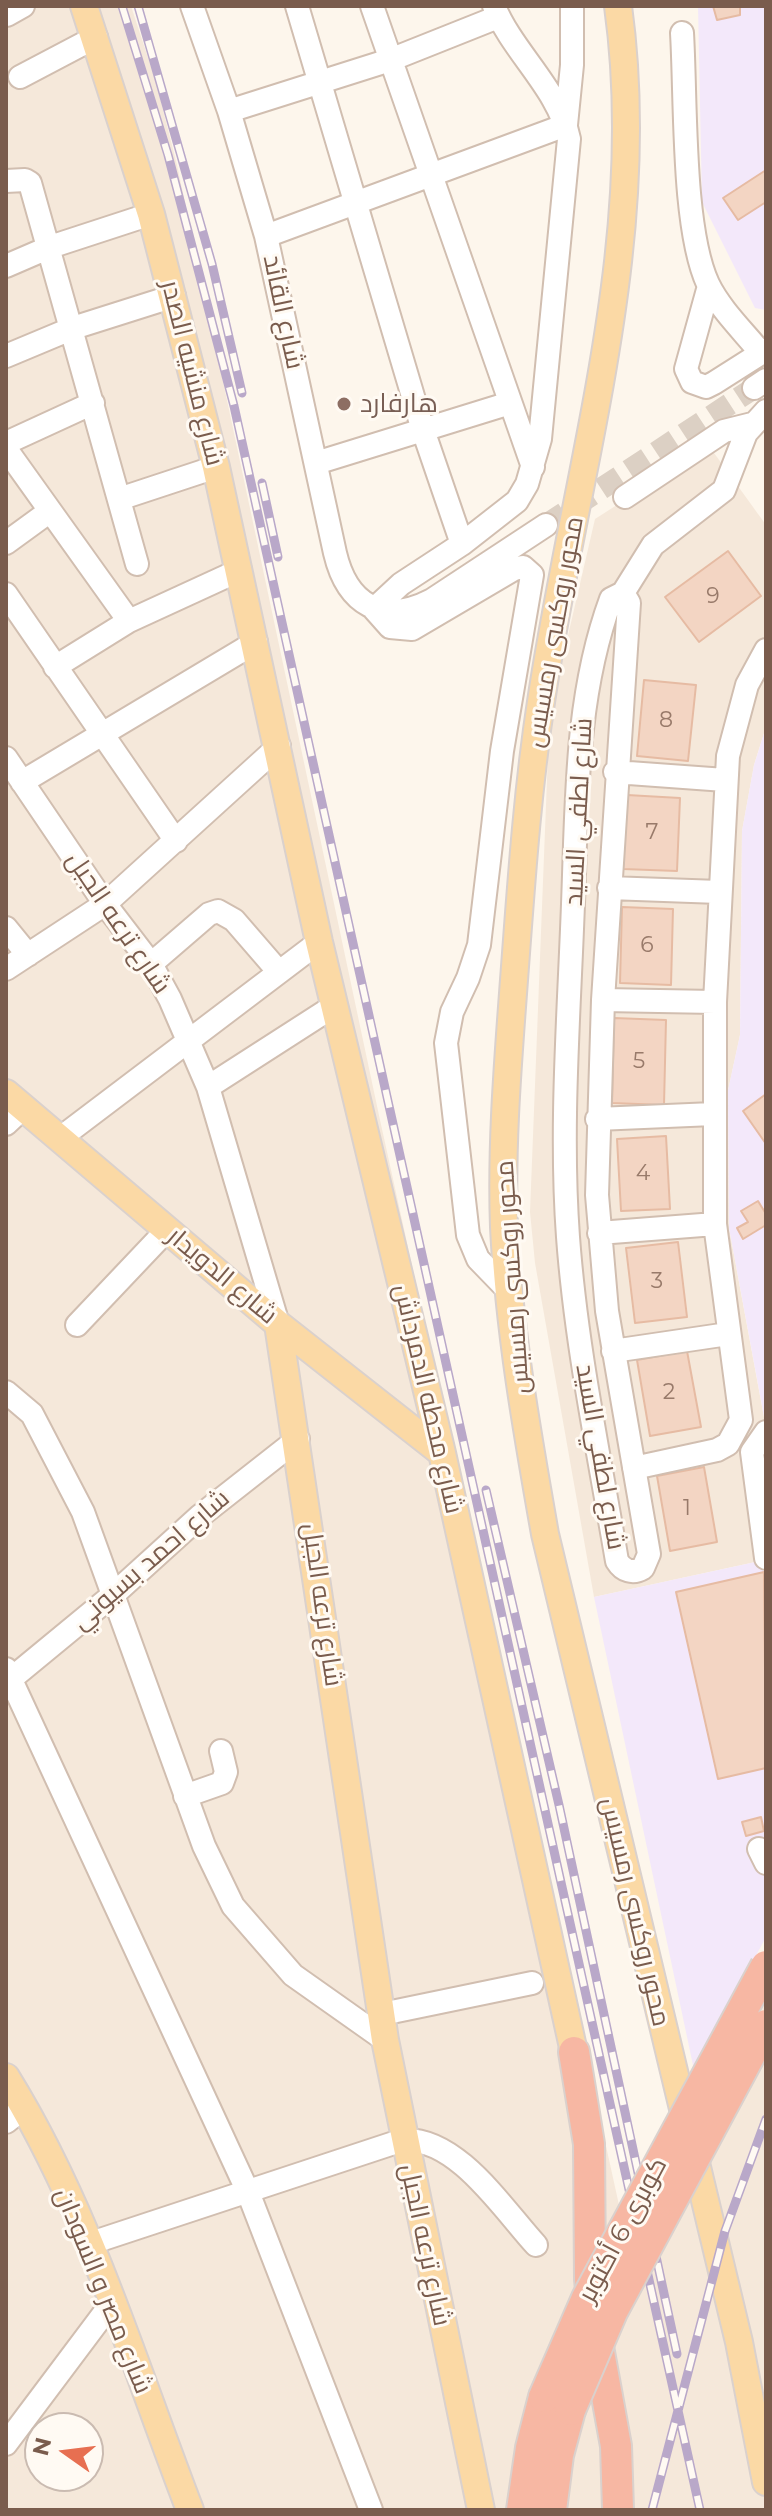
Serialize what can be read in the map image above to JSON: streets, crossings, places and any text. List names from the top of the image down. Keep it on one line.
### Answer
{"streets":{"highway":["كوبرى 6 أكتوبر"],"main road":["شارع منشيه الصدر","محور روكسى رمسيس","شارع ترعه الجبل","شارع الدويدار","شارع محطه الدمرداش","شارع مصر و السودان"],"street":["شارع القائد","شارع لطفي السيد","شارع احمد بسيوني"]},"crossings":[["شارع القائد","محور روكسى رمسيس"],["شارع منشيه الصدر","شارع محطه الدمرداش"],["شارع ترعه الجبل","شارع الدويدار"],["شارع ترعه الجبل","شارع احمد بسيوني"],["شارع الدويدار","شارع محطه الدمرداش"]],"places":["هارفارد"],"house_numbers":["9","8","7","6","5","4","3","2","1"],"north":"left"}
